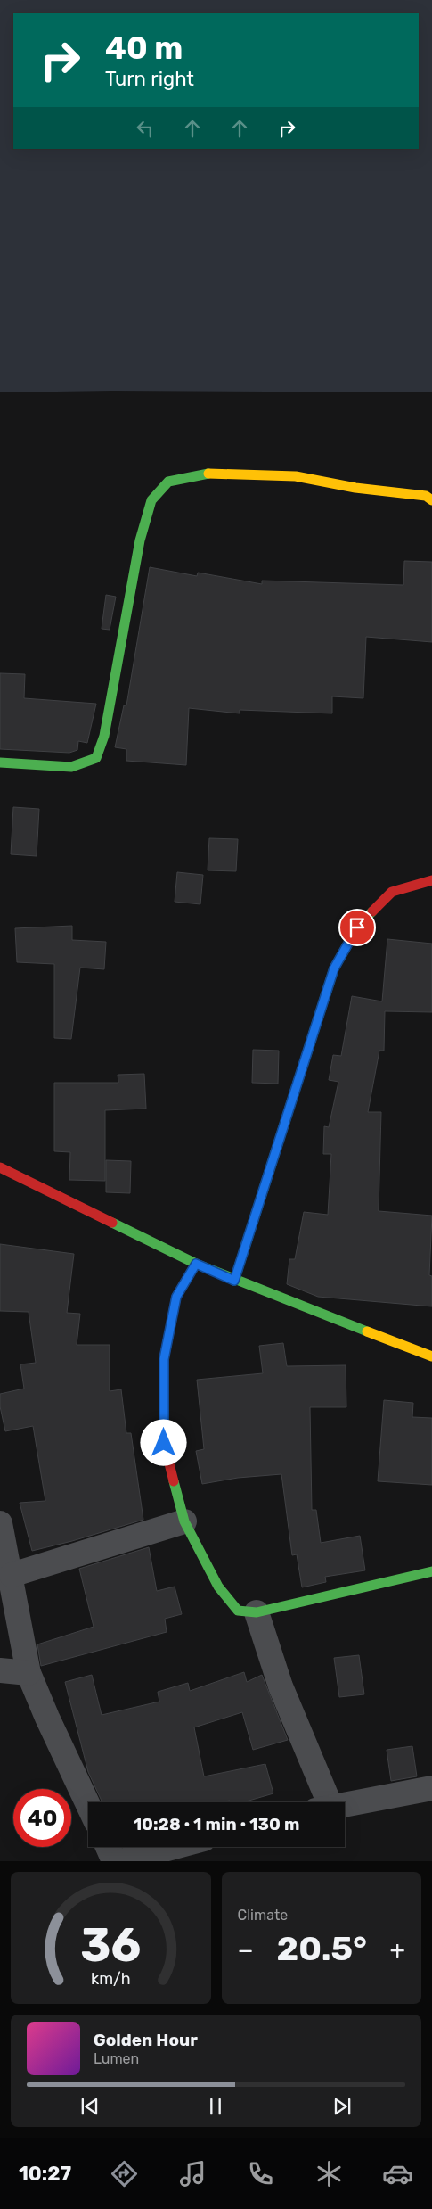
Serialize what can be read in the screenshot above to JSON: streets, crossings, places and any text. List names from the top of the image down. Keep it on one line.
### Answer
{"page":{"turn":["40 m","Turn right"],"limit":"40","trip":"10:28 · 1 min · 130 m","tile":"Climate","heat":["−","20.5°","+"],"song":["Golden Hour","Lumen"],"tabs":"10:27","gauge":["36","km/h"]}}
